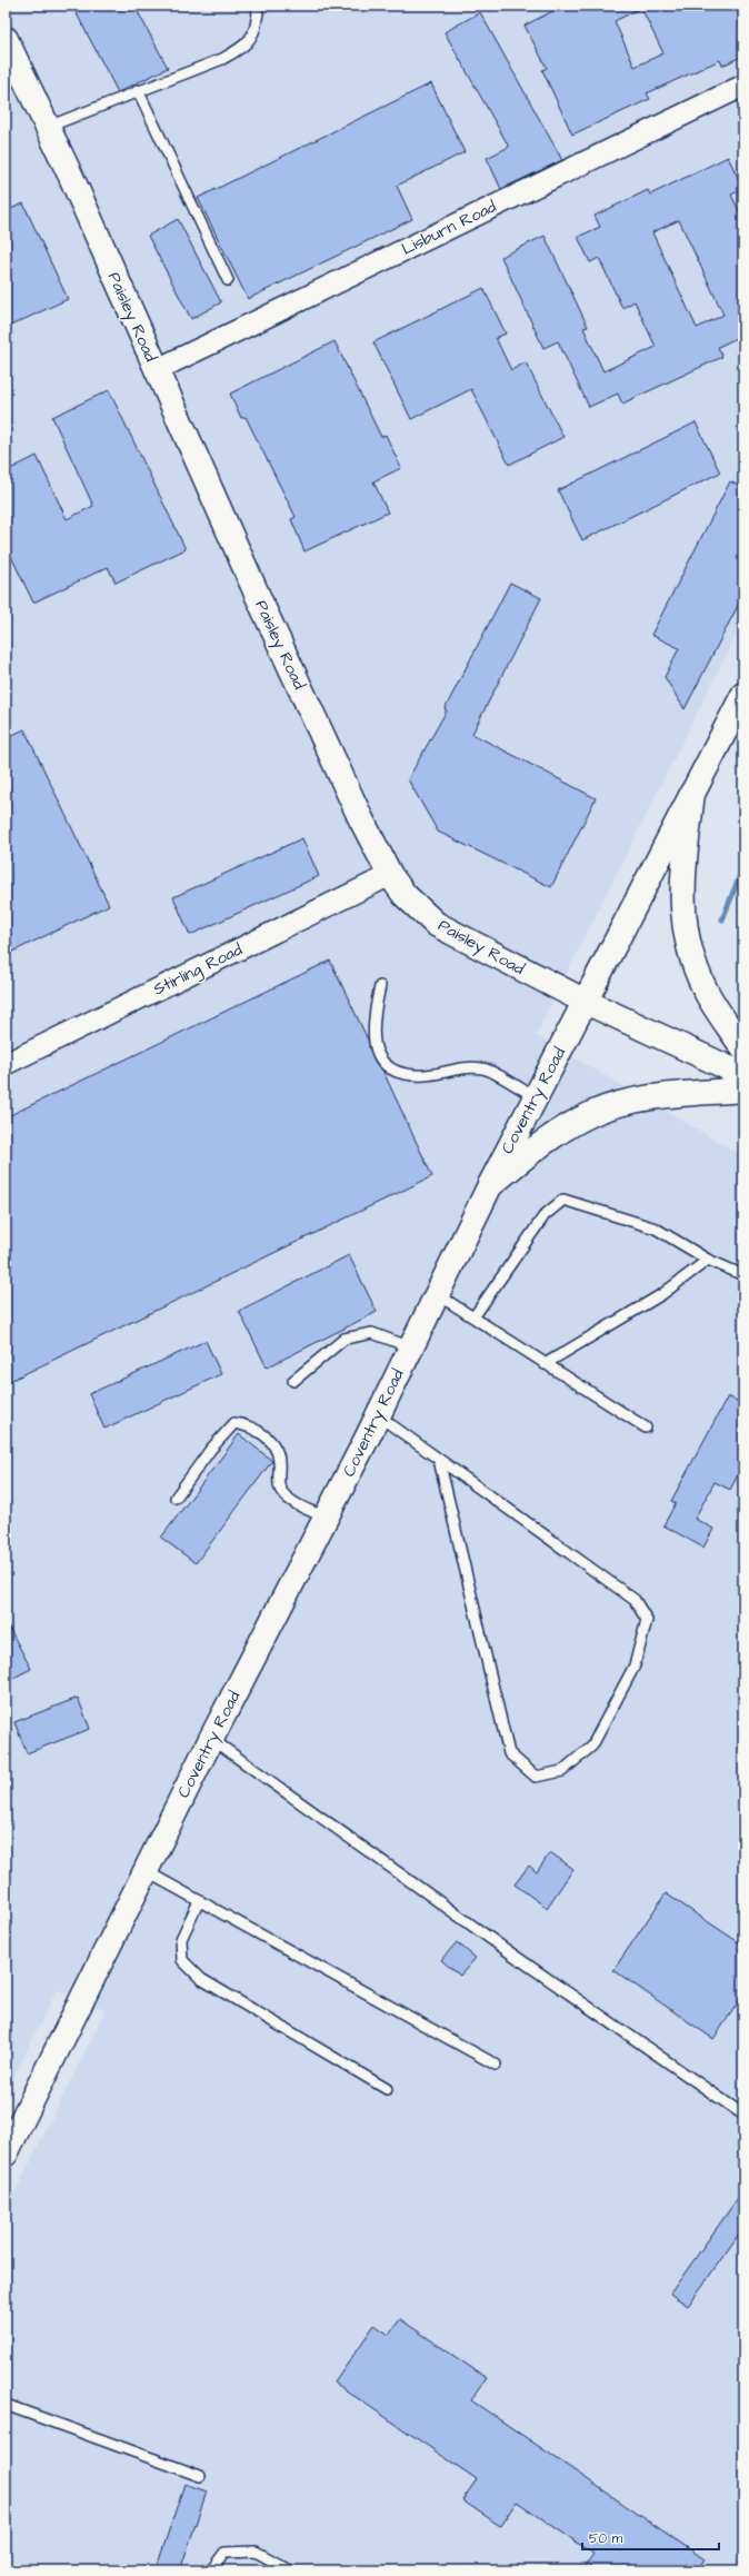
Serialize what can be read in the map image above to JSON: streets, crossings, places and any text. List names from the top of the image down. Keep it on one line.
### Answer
{"streets":{"main road":["Paisley Road","Coventry Road"],"street":["Lisburn Road","Stirling Road"]},"crossings":[["Lisburn Road","Paisley Road"],["Paisley Road","Stirling Road"],["Paisley Road","Coventry Road"]],"scale_bar":"50 m"}
